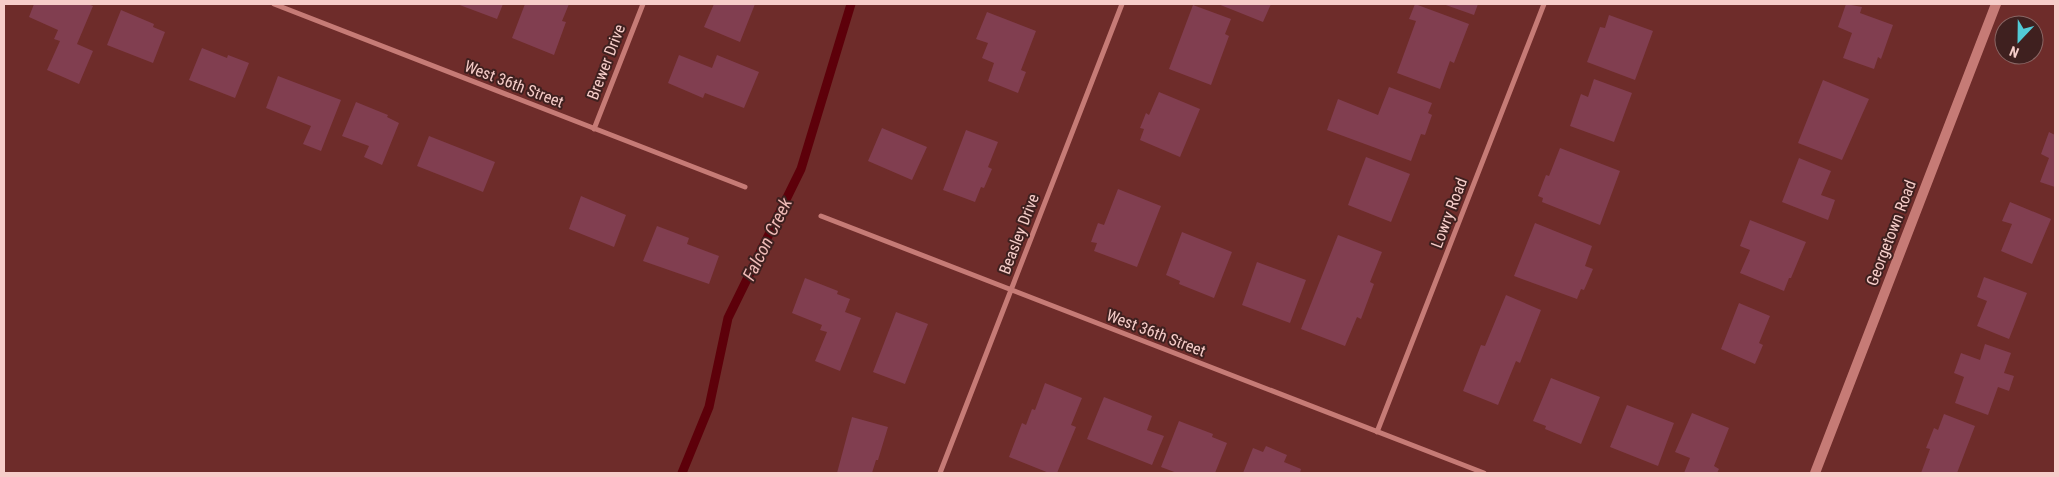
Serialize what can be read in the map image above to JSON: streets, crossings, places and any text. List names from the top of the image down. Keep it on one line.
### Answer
{"streets":{"main road":["Georgetown Road"],"street":["Brewer Drive","West 36th Street","Lowry Road","Beasley Drive"]},"crossings":[["Brewer Drive","West 36th Street"],["West 36th Street","Lowry Road"],["West 36th Street","Beasley Drive"]],"water":["Falcon Creek"],"north":"bottom"}
